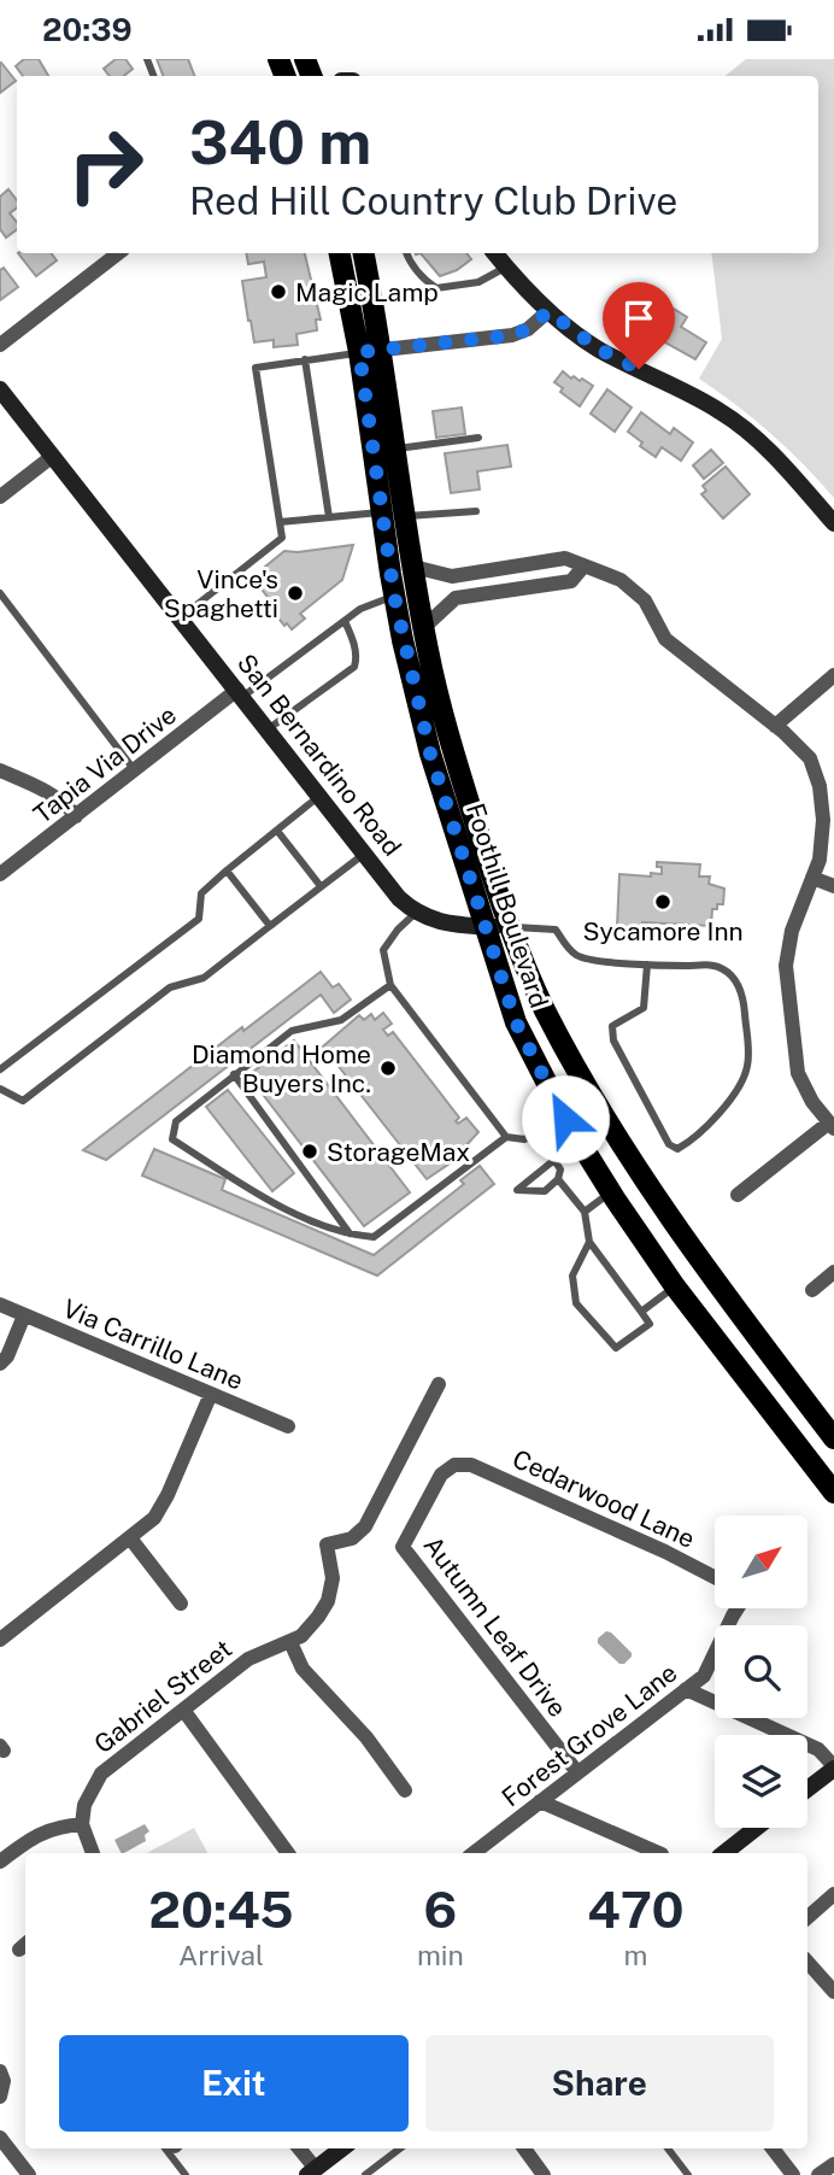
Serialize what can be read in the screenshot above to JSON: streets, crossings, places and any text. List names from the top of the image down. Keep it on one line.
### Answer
{"streets":{"main road":["Foothill Boulevard"],"street":["San Bernardino Road","Tapia Via Drive","Via Carrillo Lane","Cedarwood Lane","Autumn Leaf Drive","Gabriel Street","Forest Grove Lane"]},"crossings":[["San Bernardino Road","Tapia Via Drive"],["Cedarwood Lane","Autumn Leaf Drive"],["Autumn Leaf Drive","Forest Grove Lane"]],"places":["Magic Lamp","Vince's Spaghetti","Sycamore Inn","Diamond Home Buyers Inc.","StorageMax"],"north":"top right","page":{"status":"20:39","turn":["340 m","Red Hill Country Club Drive"],"eta":["20:45","Arrival","6","min","470","m"],"buttons":["Exit","Share"]}}
